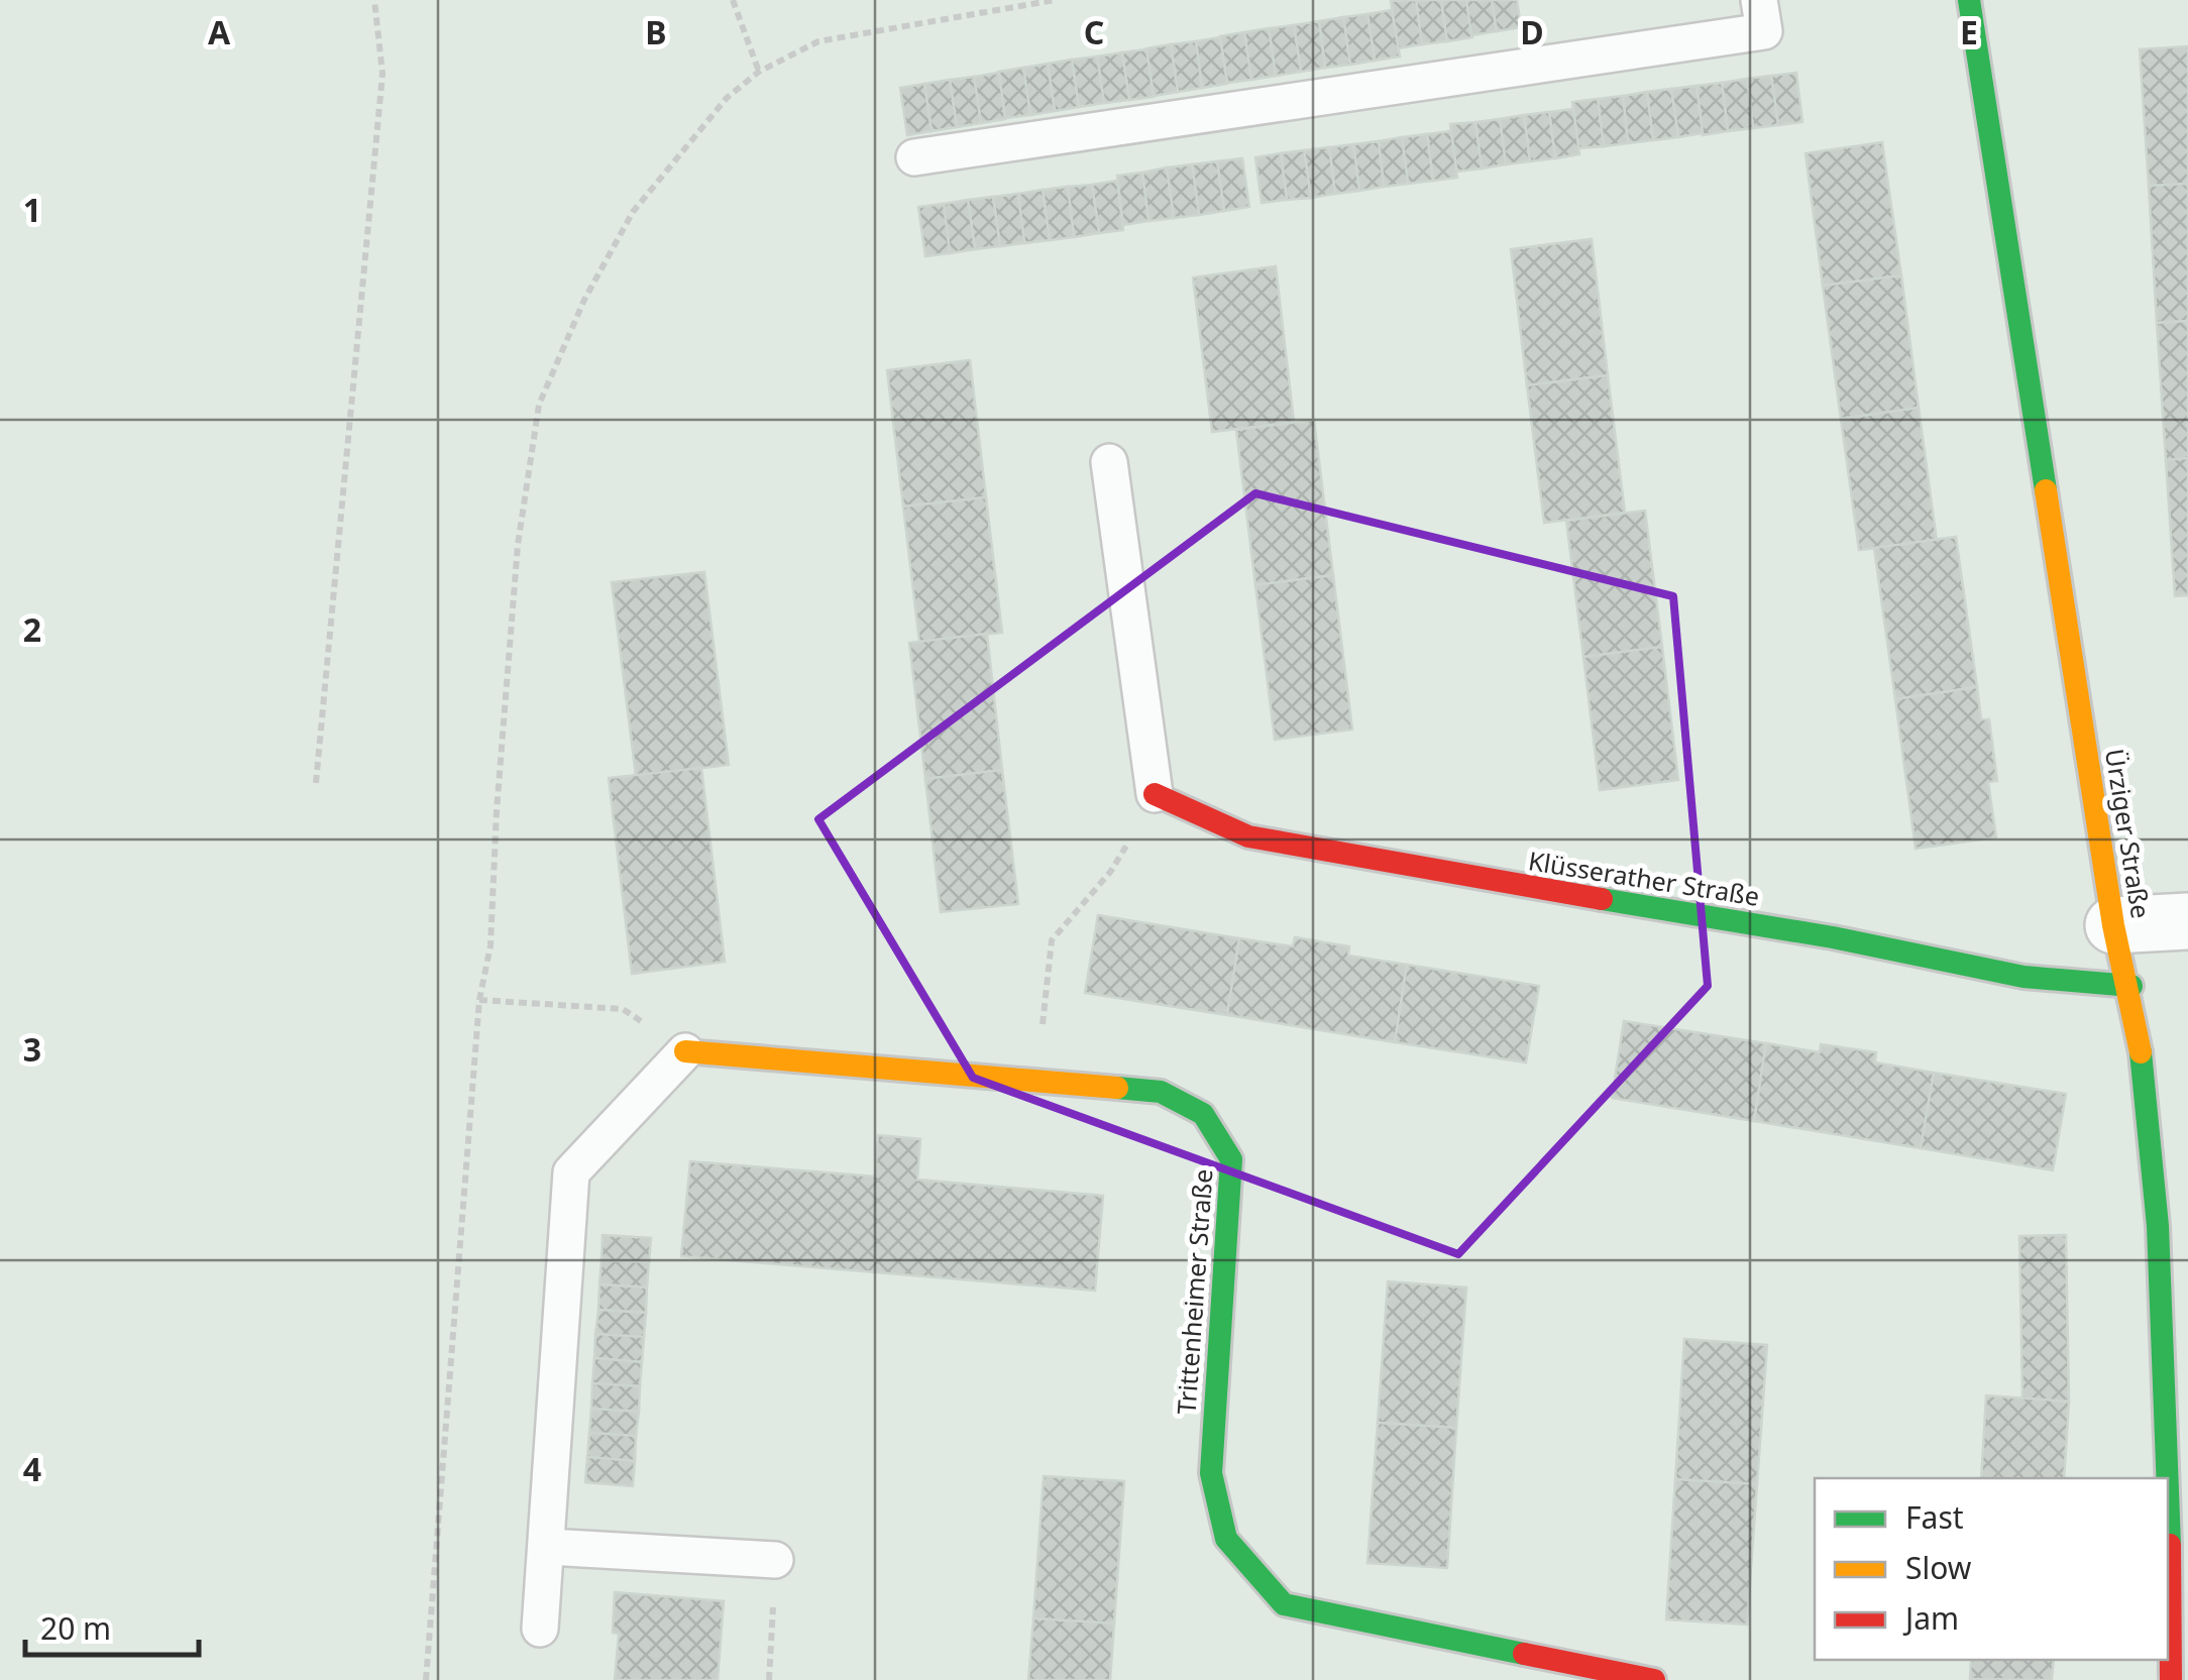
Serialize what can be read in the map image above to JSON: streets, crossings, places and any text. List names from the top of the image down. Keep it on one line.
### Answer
{"streets":{"street":["Ürziger Straße","Klüsserather Straße","Trittenheimer Straße"]},"crossings":[["Ürziger Straße","Klüsserather Straße"]],"legend":["Fast","Slow","Jam"],"scale_bar":"20 m","grid":{"columns":["A","B","C","D","E"],"rows":["1","2","3","4"]}}
